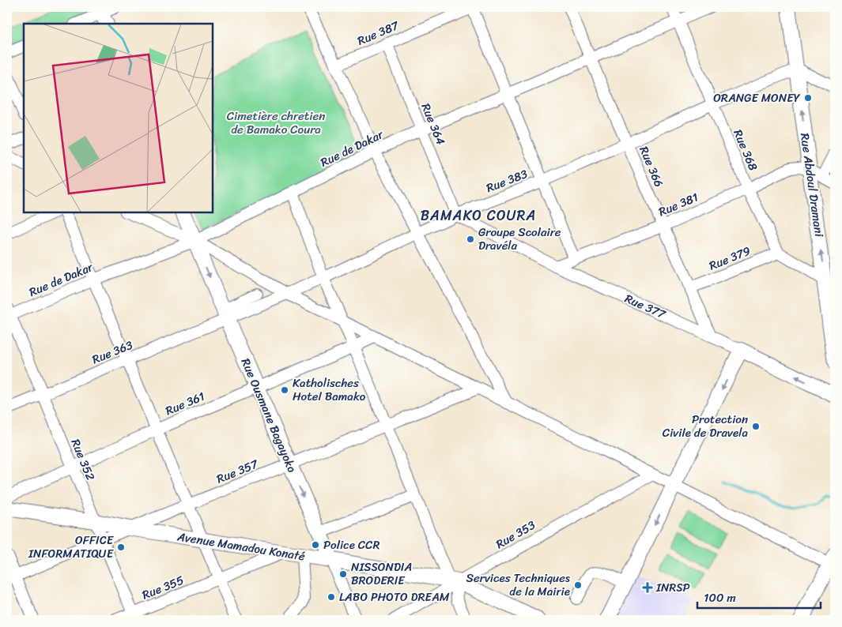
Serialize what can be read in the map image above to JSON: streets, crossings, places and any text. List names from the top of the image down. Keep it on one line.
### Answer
{"streets":{"main road":["Rue Abdoul Dramani","Rue 377","Rue Ousmane Bagayoko","Avenue Mamadou Konaté"],"street":["Rue 387","Rue 364","Rue de Dakar","Rue 368","Rue 366","Rue 383","Rue 381","Rue 379","Rue 363","Rue 361","Rue 352","Rue 357","Rue 353","Rue 355"]},"crossings":[["Rue 387","Rue 364"],["Rue 364","Rue de Dakar"],["Rue 364","Rue 383"],["Rue 364","Rue 377"],["Rue de Dakar","Rue 368"],["Rue de Dakar","Rue 366"],["Rue de Dakar","Rue Ousmane Bagayoko"],["Rue de Dakar","Rue 352"],["Rue 368","Rue 383"],["Rue 368","Rue 381"],["Rue 368","Rue 379"],["Rue 366","Rue 383"],["Rue 366","Rue 381"],["Rue 366","Rue 379"],["Rue 366","Rue 377"],["Rue 383","Rue Abdoul Dramani"],["Rue 383","Rue 377"],["Rue 383","Rue 363"],["Rue 383","Rue Ousmane Bagayoko"],["Rue Abdoul Dramani","Rue 381"],["Rue 381","Rue 377"],["Rue 363","Rue Ousmane Bagayoko"],["Rue 363","Rue 352"],["Rue 361","Rue Ousmane Bagayoko"],["Rue 361","Rue 352"],["Rue Ousmane Bagayoko","Rue 357"],["Rue Ousmane Bagayoko","Avenue Mamadou Konaté"],["Rue 352","Rue 357"],["Rue 352","Avenue Mamadou Konaté"],["Rue 352","Rue 355"],["Rue 357","Avenue Mamadou Konaté"],["Rue 353","Avenue Mamadou Konaté"],["Avenue Mamadou Konaté","Rue 355"]],"one_way":["Rue Abdoul Dramani"],"districts":["BAMAKO COURA"],"parks":["Cimetière chretien de Bamako Coura"],"places":{"other":["ORANGE MONEY","Groupe Scolaire Dravéla","Katholisches Hotel Bamako","Protection Civile de Dravela","Police CCR","OFFICE INFORMATIQUE","NISSONDIA BRODERIE","Services Techniques de la Mairie","LABO PHOTO DREAM"],"health":["INRSP"]},"scale_bar":"100 m"}
